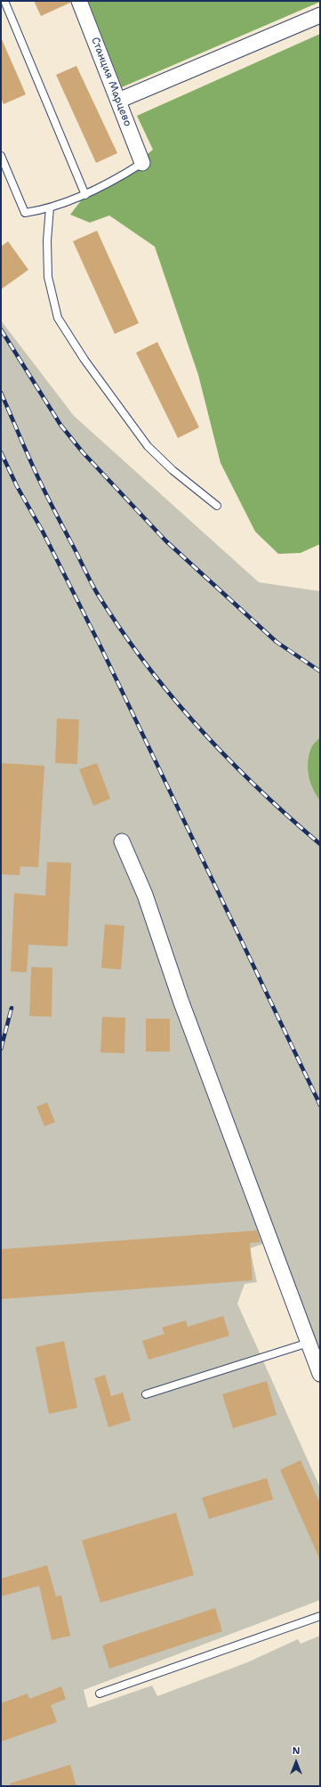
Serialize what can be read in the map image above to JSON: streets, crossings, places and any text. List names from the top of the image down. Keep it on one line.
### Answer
{"streets":{"street":["Станция Марцево"]},"north":"top"}
